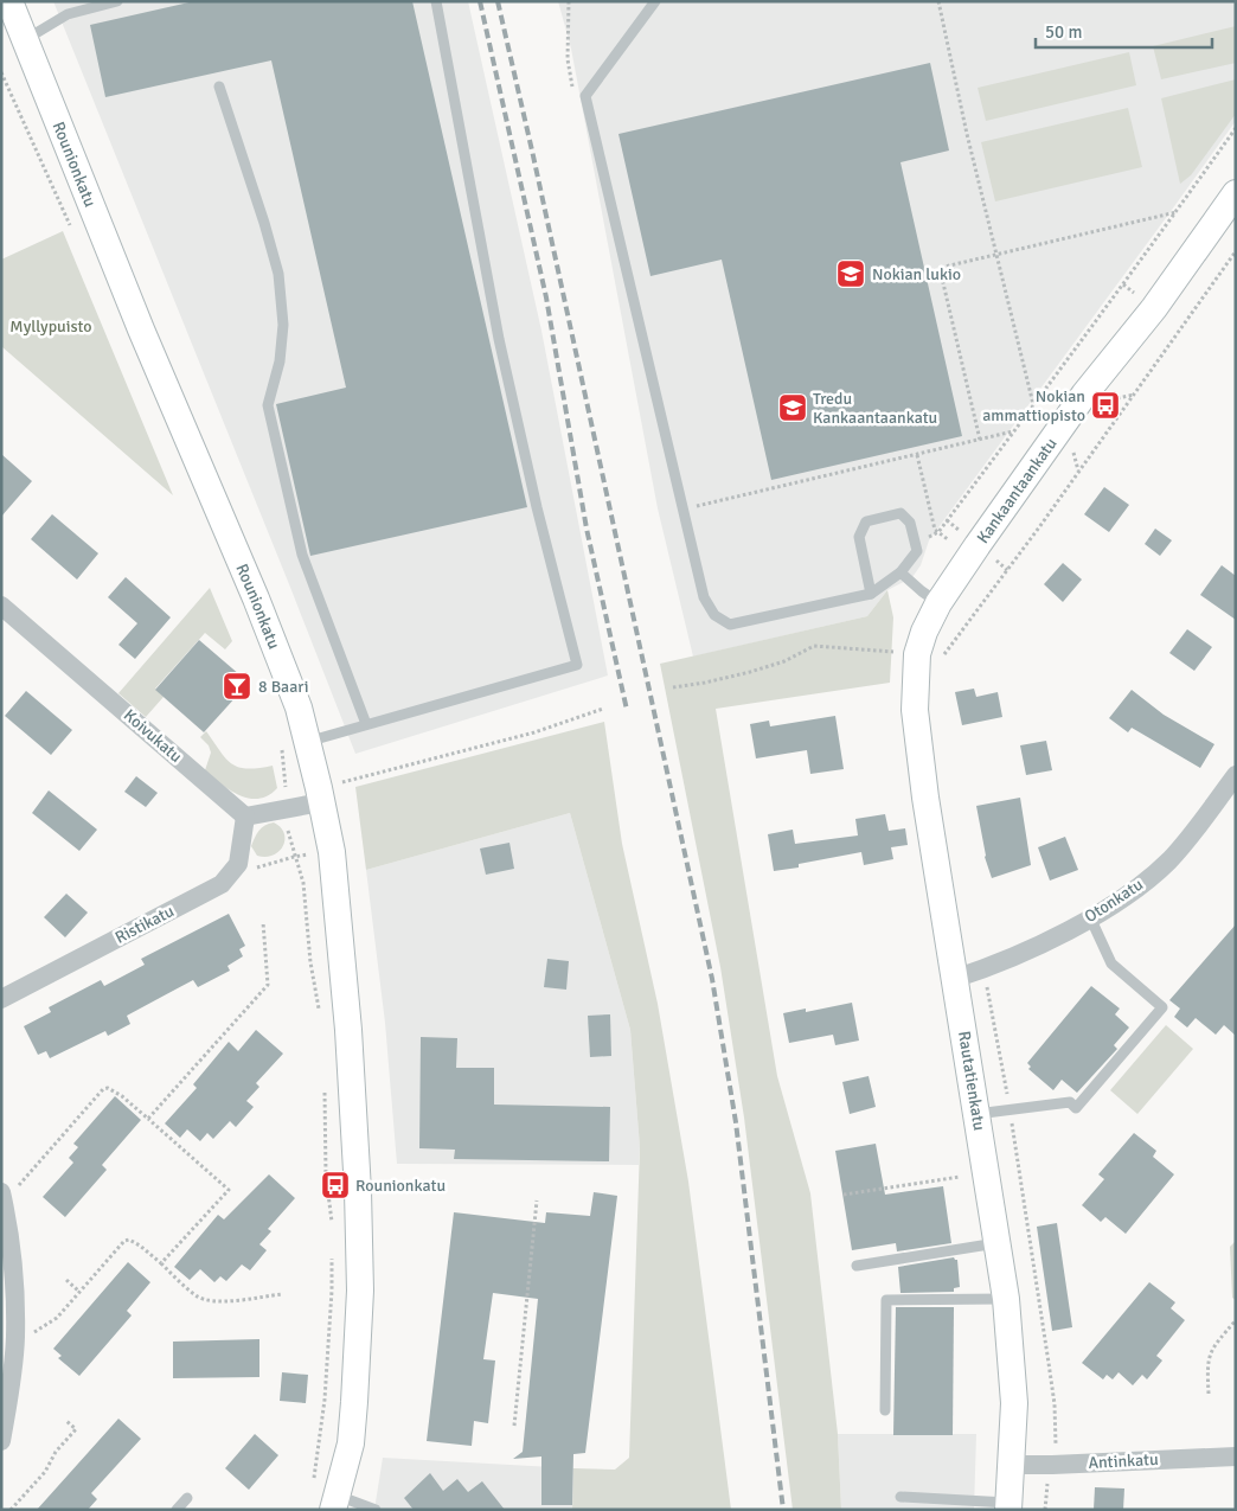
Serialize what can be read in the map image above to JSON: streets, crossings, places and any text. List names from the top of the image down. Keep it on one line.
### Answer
{"streets":{"main road":["Rounionkatu","Kankaantaankatu","Rautatienkatu"],"street":["Koivukatu","Otonkatu","Ristikatu","Antinkatu"]},"crossings":[["Kankaantaankatu","Rautatienkatu"],["Koivukatu","Ristikatu"],["Otonkatu","Rautatienkatu"],["Rautatienkatu","Antinkatu"]],"parks":["Myllypuisto"],"places":{"school or university":["Nokian lukio","Tredu Kankaantaankatu"],"bus stop":["Nokian ammattiopisto","Rounionkatu"],"bar":["8 Baari"]},"scale_bar":"50 m"}
